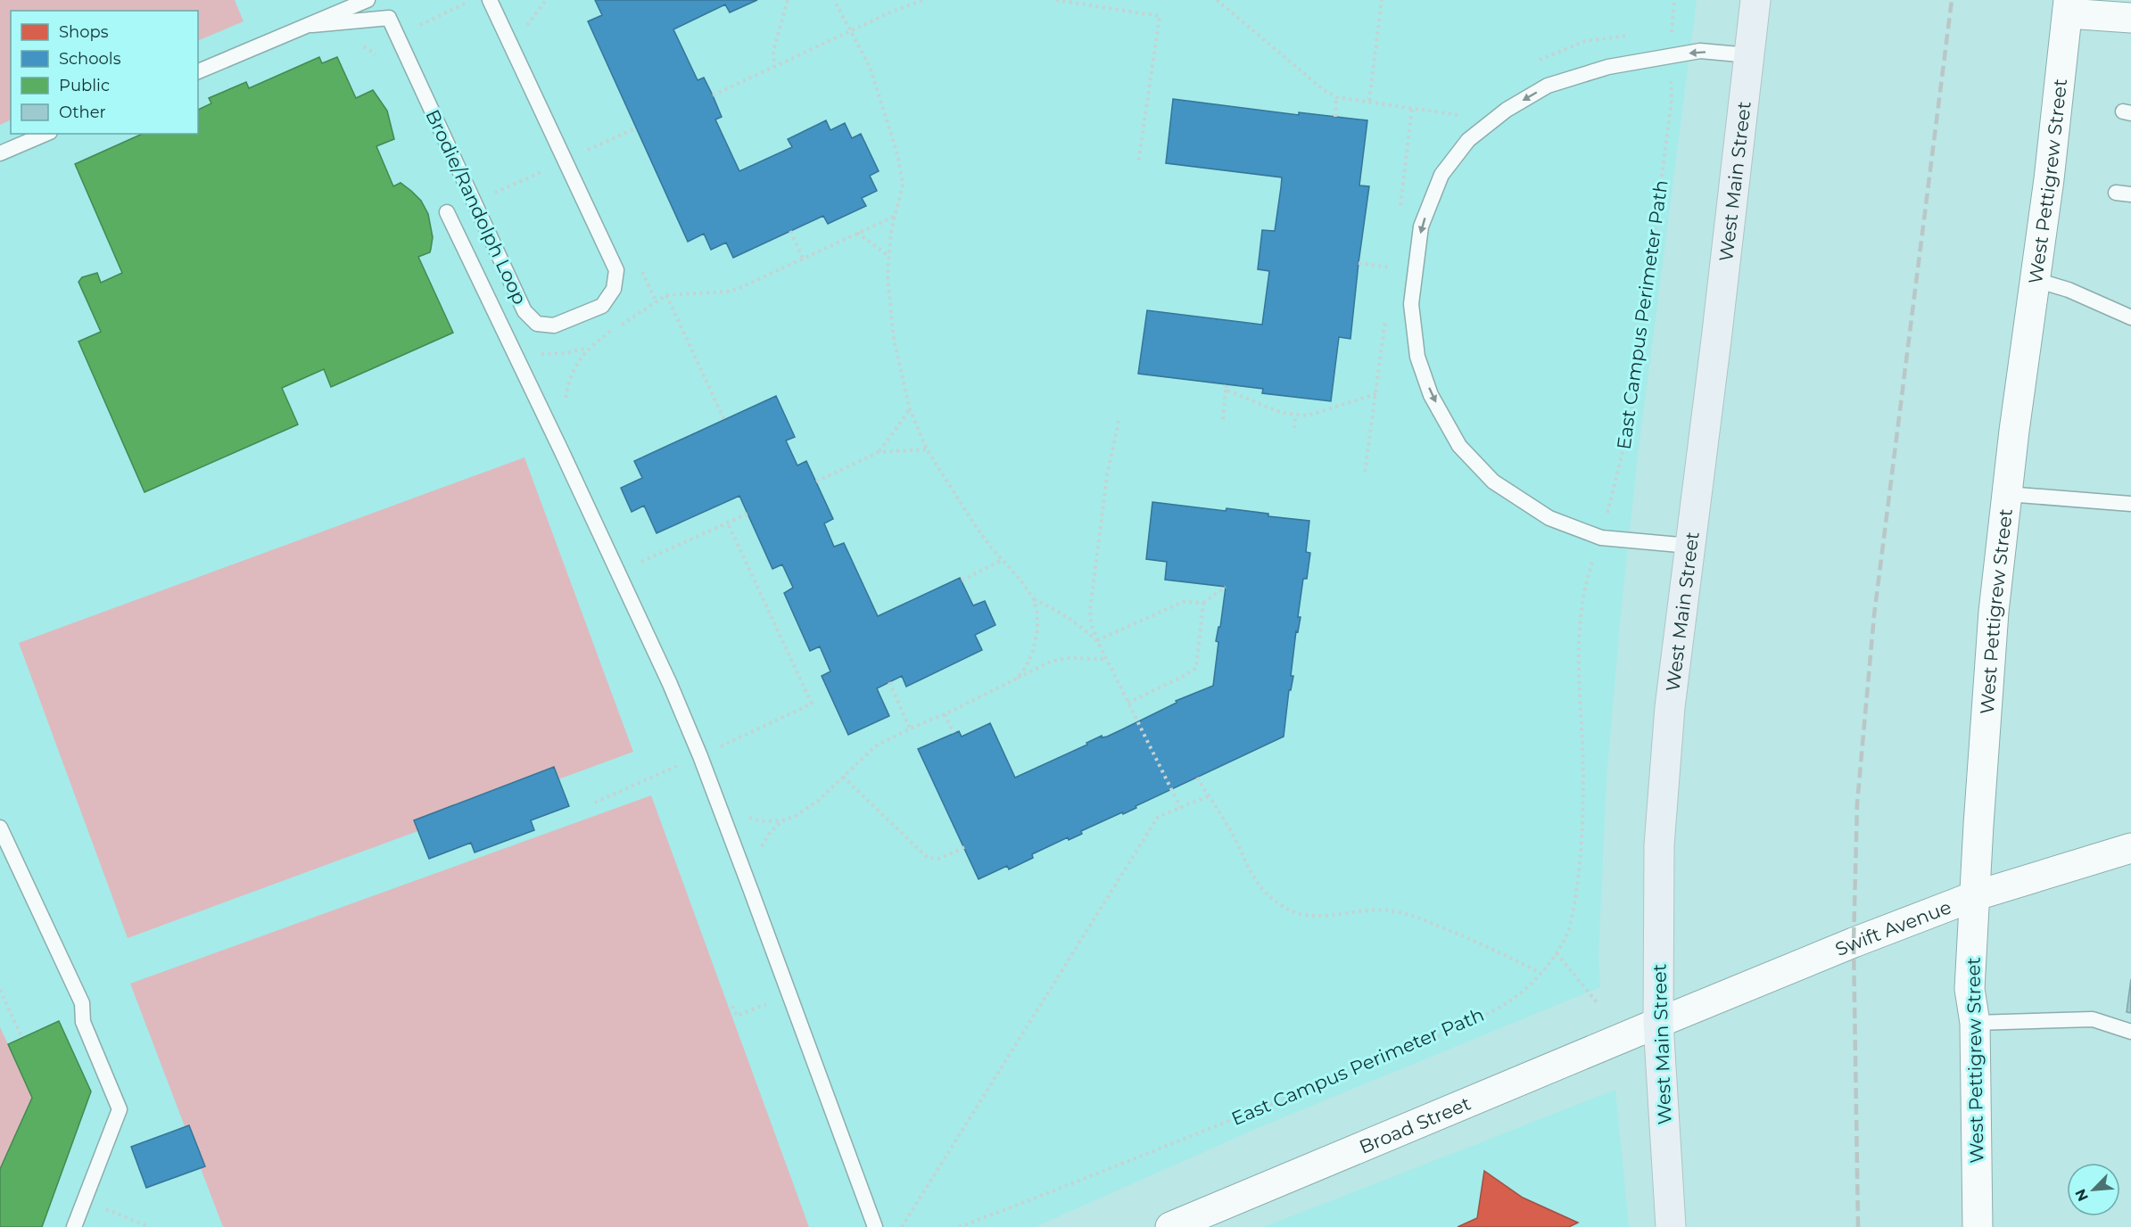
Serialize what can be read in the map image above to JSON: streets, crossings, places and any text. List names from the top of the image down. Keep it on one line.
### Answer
{"streets":{"main road":["West Main Street"],"street":["West Pettigrew Street","Swift Avenue","Broad Street"],"lane":["Brodie/Randolph Loop"],"path":["East Campus Perimeter Path"]},"crossings":[["West Main Street","Swift Avenue"],["West Main Street","Broad Street"],["West Pettigrew Street","Swift Avenue"],["Swift Avenue","Broad Street"]],"legend":["Shops","Schools","Public","Other"],"north":"bottom left"}
